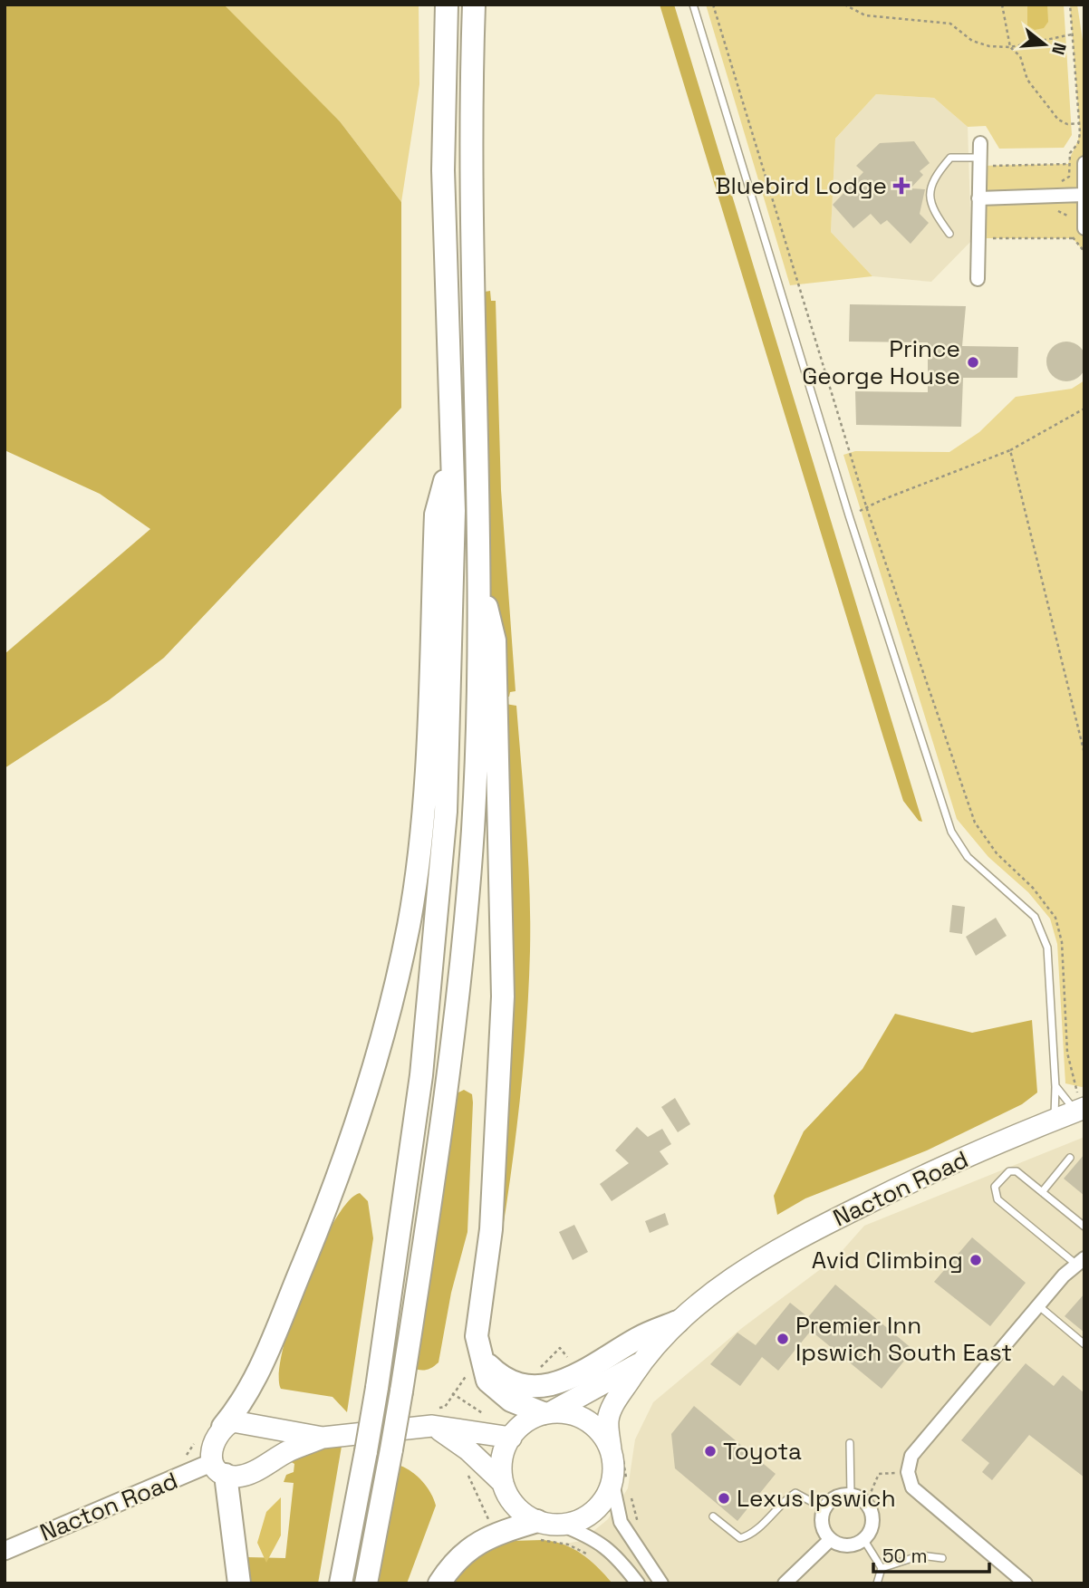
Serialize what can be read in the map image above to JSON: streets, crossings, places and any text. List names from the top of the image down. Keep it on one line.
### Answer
{"streets":{"main road":["Nacton Road"]},"places":{"health":["Bluebird Lodge"],"other":["Prince George House","Avid Climbing","Premier Inn Ipswich South East","Toyota","Lexus Ipswich"]},"scale_bar":"50 m","north":"right"}
